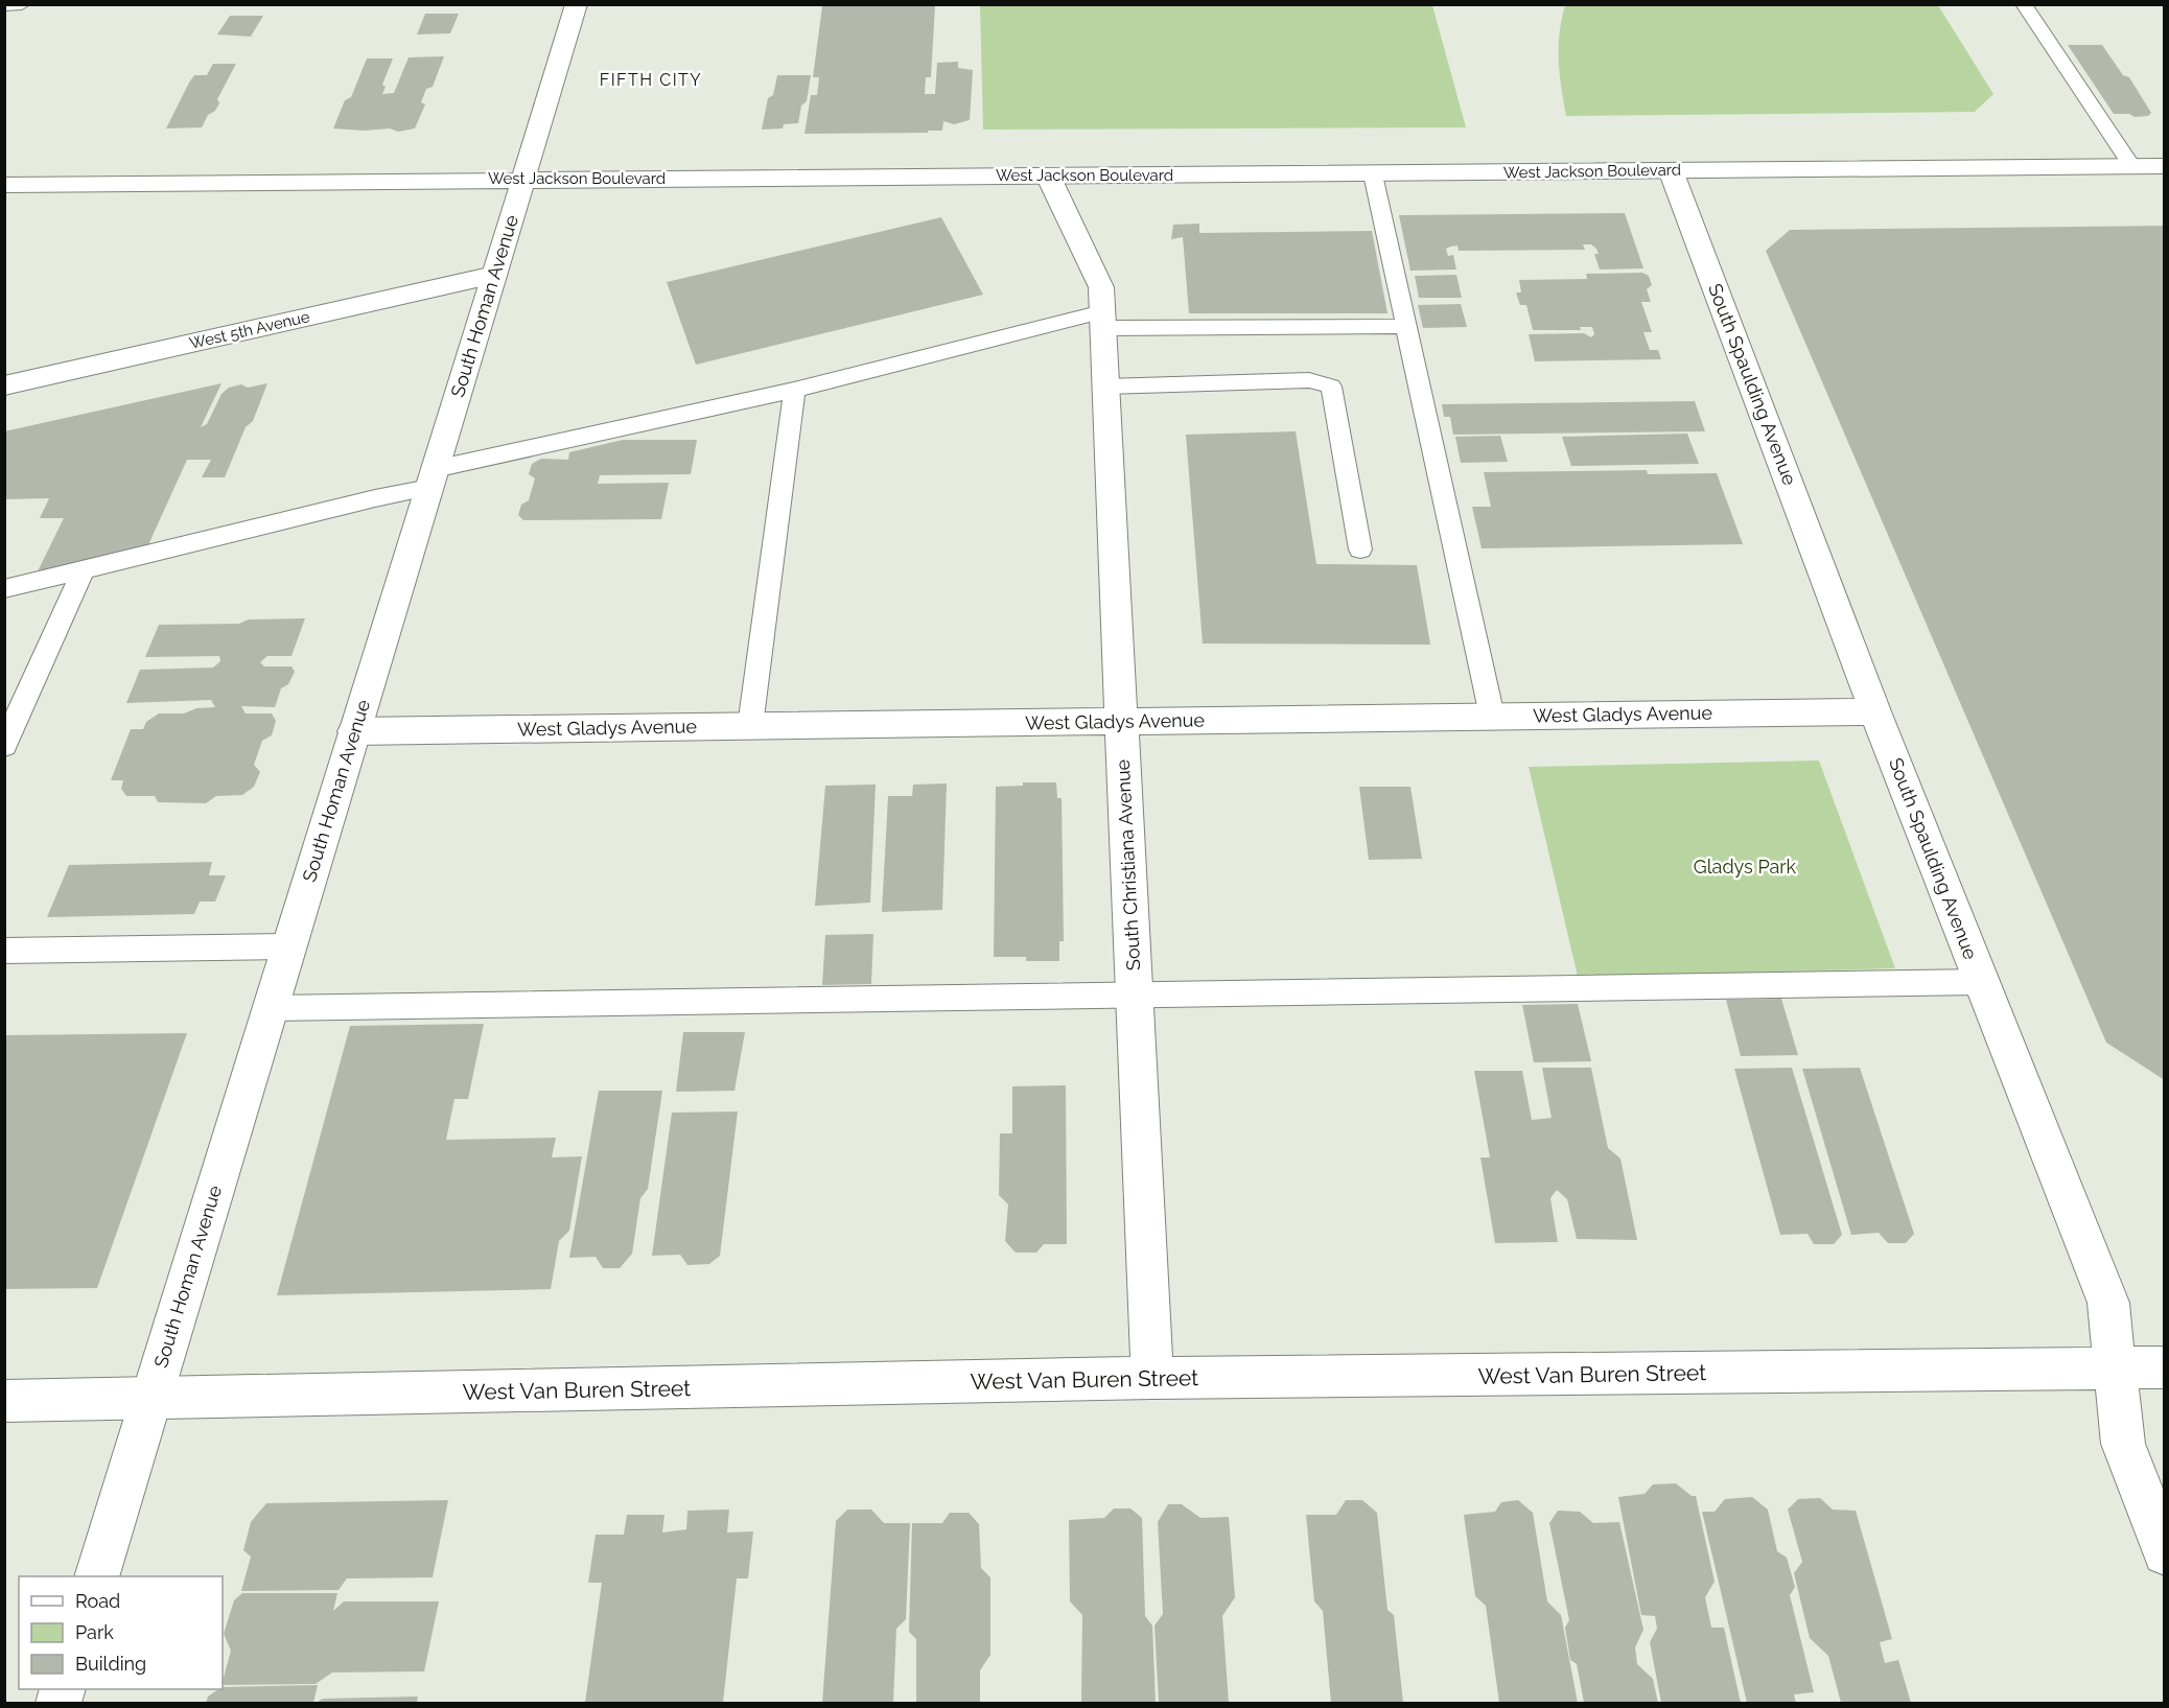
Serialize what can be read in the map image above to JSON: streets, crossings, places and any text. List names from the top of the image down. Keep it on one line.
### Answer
{"streets":{"street":["West Jackson Boulevard","South Homan Avenue","West 5th Avenue","South Spaulding Avenue","West Gladys Avenue","South Christiana Avenue","West Van Buren Street"]},"crossings":[["West Jackson Boulevard","South Homan Avenue"],["West Jackson Boulevard","South Spaulding Avenue"],["West Jackson Boulevard","South Christiana Avenue"],["South Homan Avenue","West 5th Avenue"],["South Homan Avenue","West Gladys Avenue"],["South Homan Avenue","West Van Buren Street"],["South Spaulding Avenue","West Gladys Avenue"],["South Spaulding Avenue","West Van Buren Street"],["West Gladys Avenue","South Christiana Avenue"],["South Christiana Avenue","West Van Buren Street"]],"districts":["FIFTH CITY"],"parks":["Gladys Park"],"legend":["Road","Park","Building"]}
